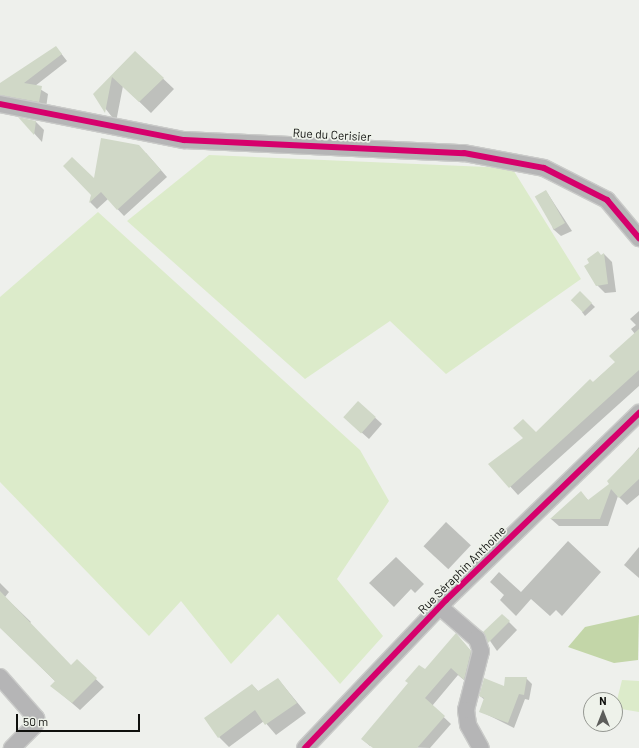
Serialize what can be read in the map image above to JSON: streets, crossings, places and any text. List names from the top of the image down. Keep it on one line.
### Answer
{"streets":{"street":["Rue du Cerisier","Rue Séraphin Anthoine"]},"scale_bar":"50 m","north":"top"}
